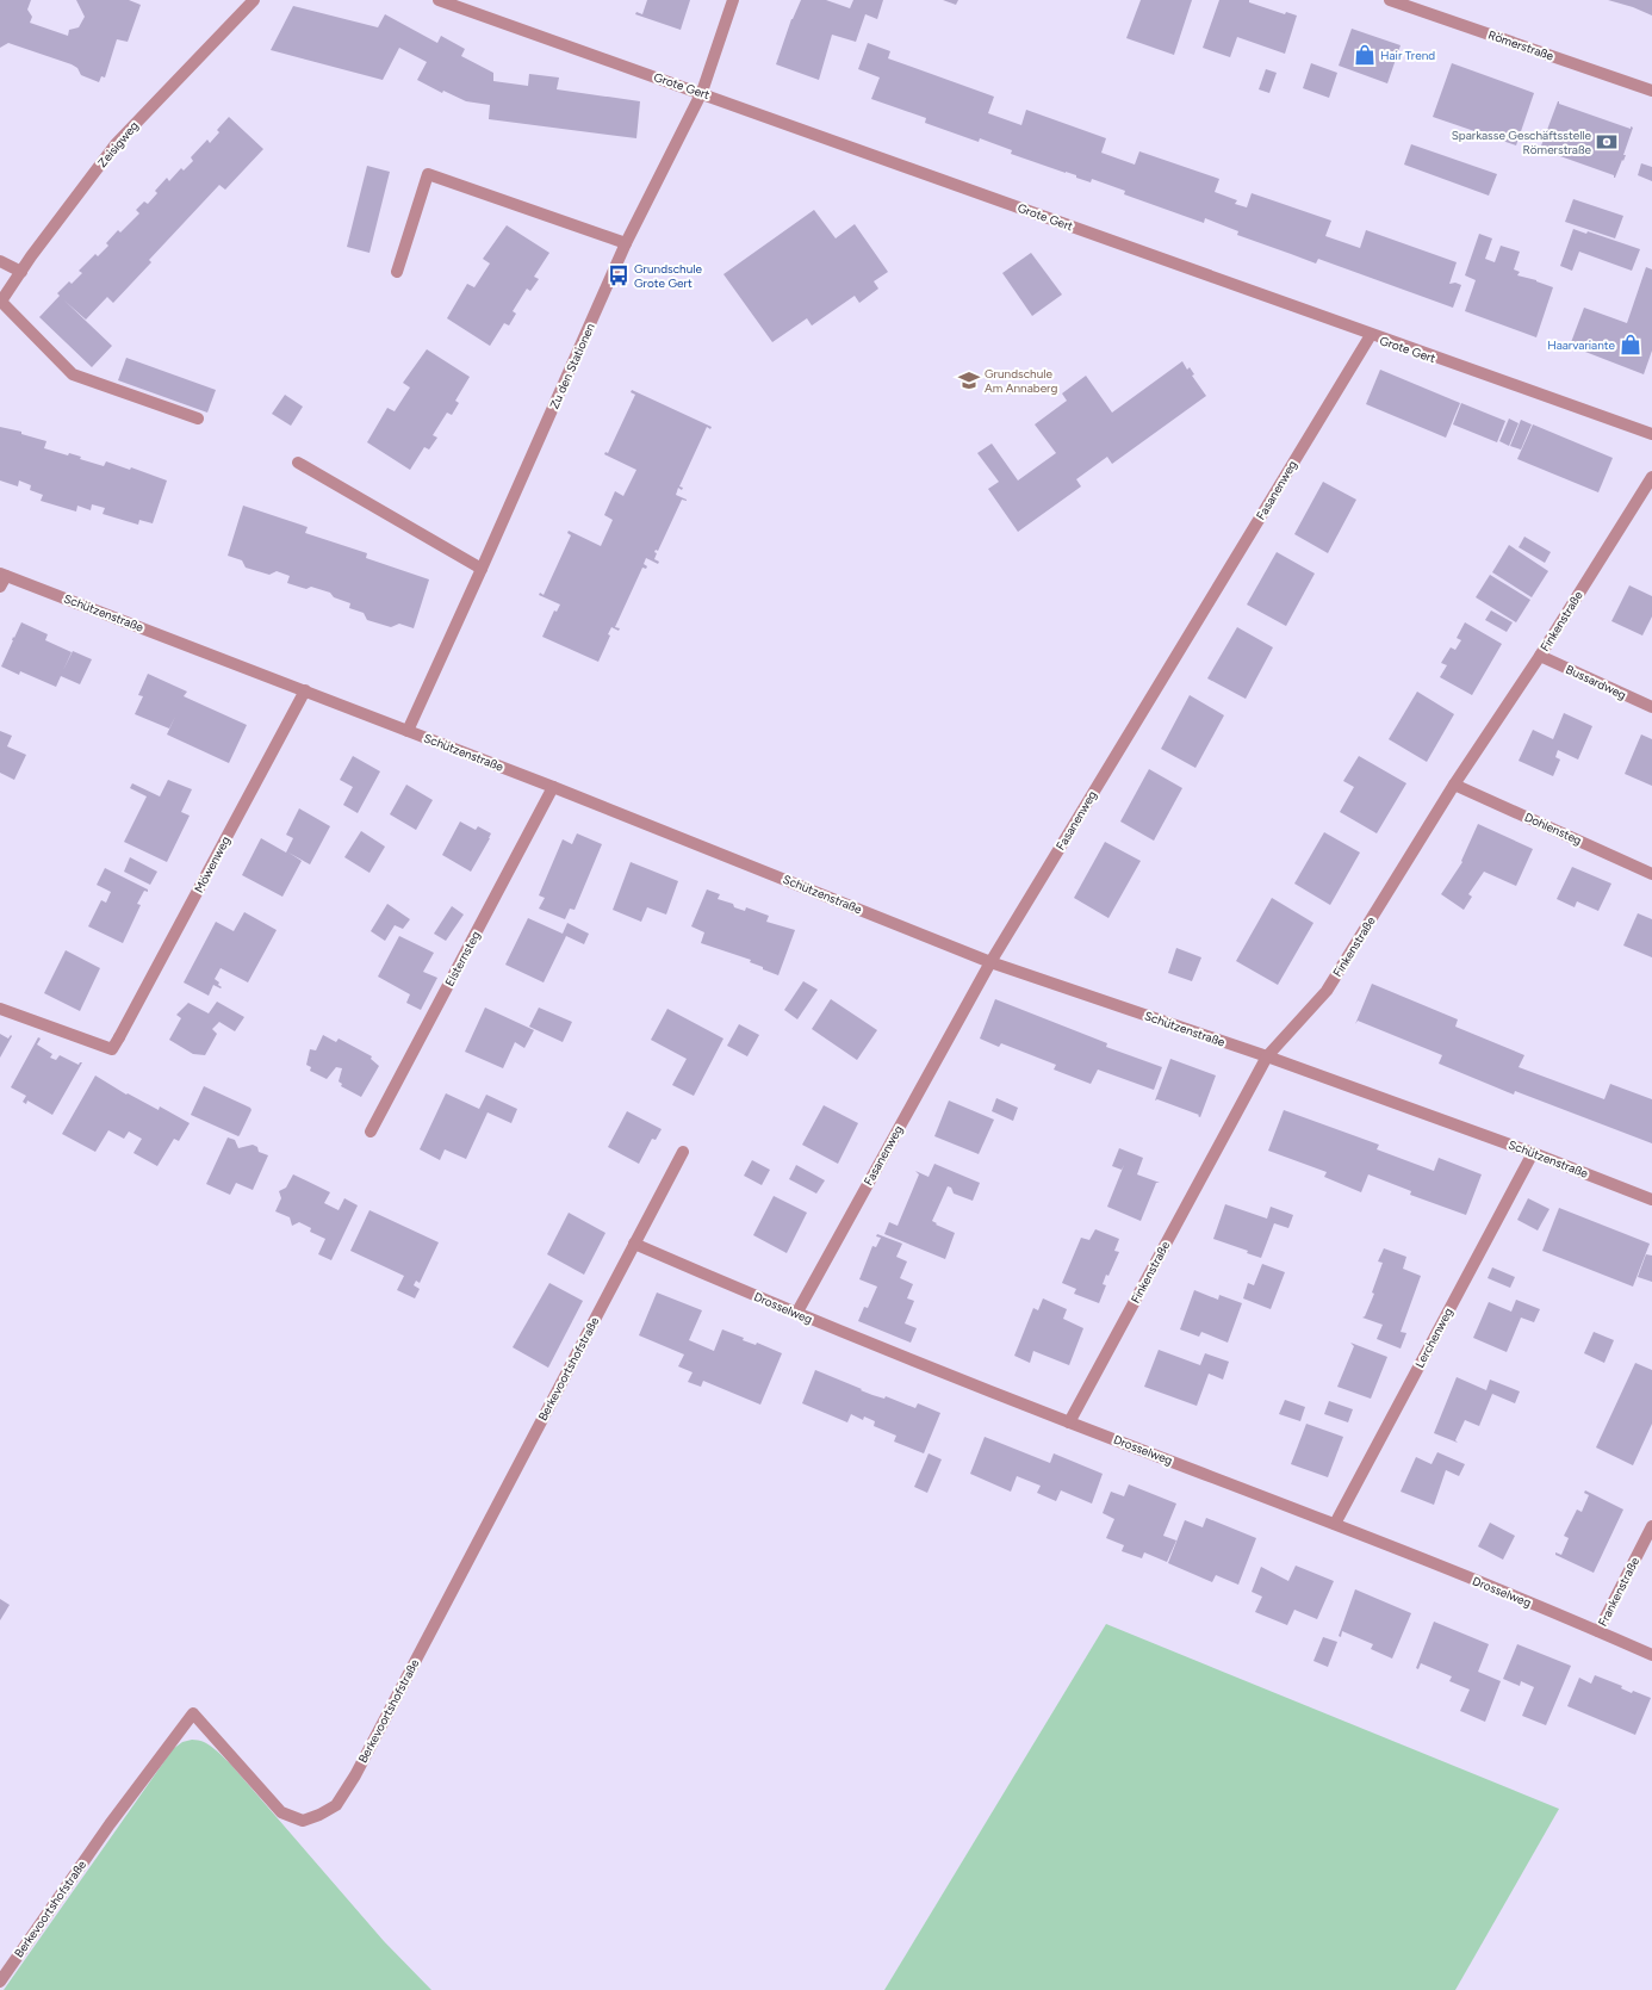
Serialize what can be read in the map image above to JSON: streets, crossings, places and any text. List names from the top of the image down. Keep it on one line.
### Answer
{"streets":{"street":["Römerstraße","Grote Gert","Zeisigweg","Zu den Stationen","Fasanenweg","Schützenstraße","Finkenstraße","Bussardweg","Dohlensteg","Möwenweg","Elsternsteg","Drosselweg","Lerchenweg","Berkevoortshofstraße","Frankenstraße"]},"crossings":[["Grote Gert","Zu den Stationen"],["Grote Gert","Fasanenweg"],["Zu den Stationen","Schützenstraße"],["Fasanenweg","Schützenstraße"],["Fasanenweg","Drosselweg"],["Schützenstraße","Finkenstraße"],["Schützenstraße","Möwenweg"],["Schützenstraße","Elsternsteg"],["Schützenstraße","Lerchenweg"],["Finkenstraße","Bussardweg"],["Finkenstraße","Dohlensteg"],["Finkenstraße","Drosselweg"],["Drosselweg","Lerchenweg"],["Drosselweg","Berkevoortshofstraße"],["Drosselweg","Frankenstraße"]],"places":{"shop":["Hair Trend","Haarvariante"],"bank":["Sparkasse Geschäftsstelle Römerstraße"],"bus stop":["Grundschule Grote Gert"],"school or university":["Grundschule Am Annaberg"]}}
